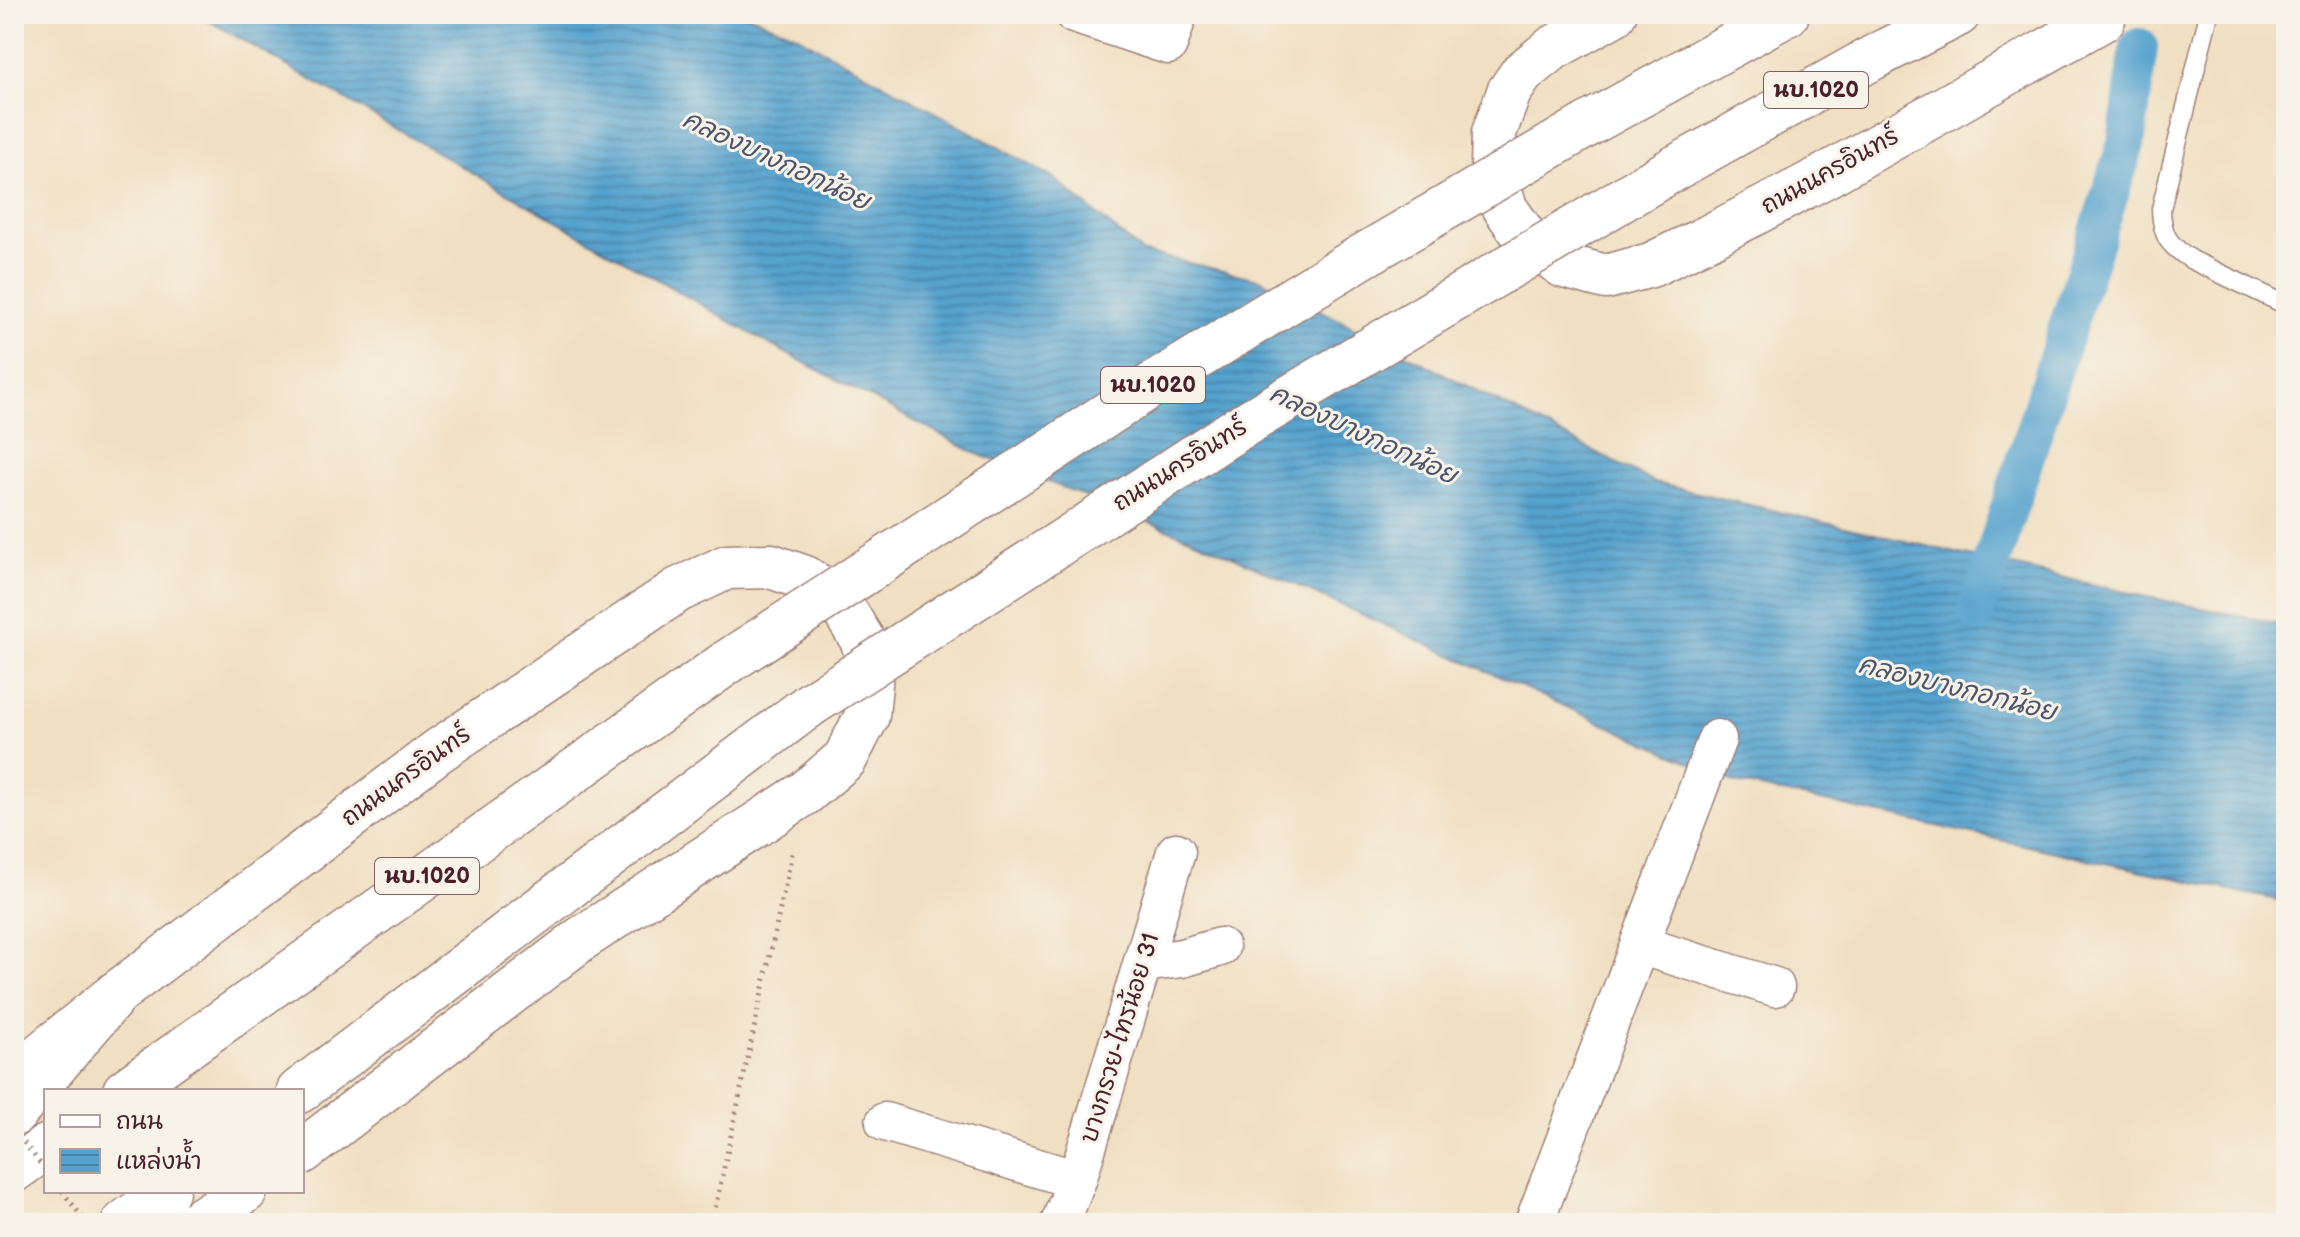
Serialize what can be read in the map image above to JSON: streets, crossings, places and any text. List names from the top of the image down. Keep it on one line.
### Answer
{"streets":{"main road":["นบ.1020","ถนนนครอินทร์"],"street":["บางกรวย-ไทรน้อย 31"]},"water":["คลองบางกอกน้อย"],"legend":["ถนน","แหล่งน้ำ"]}
